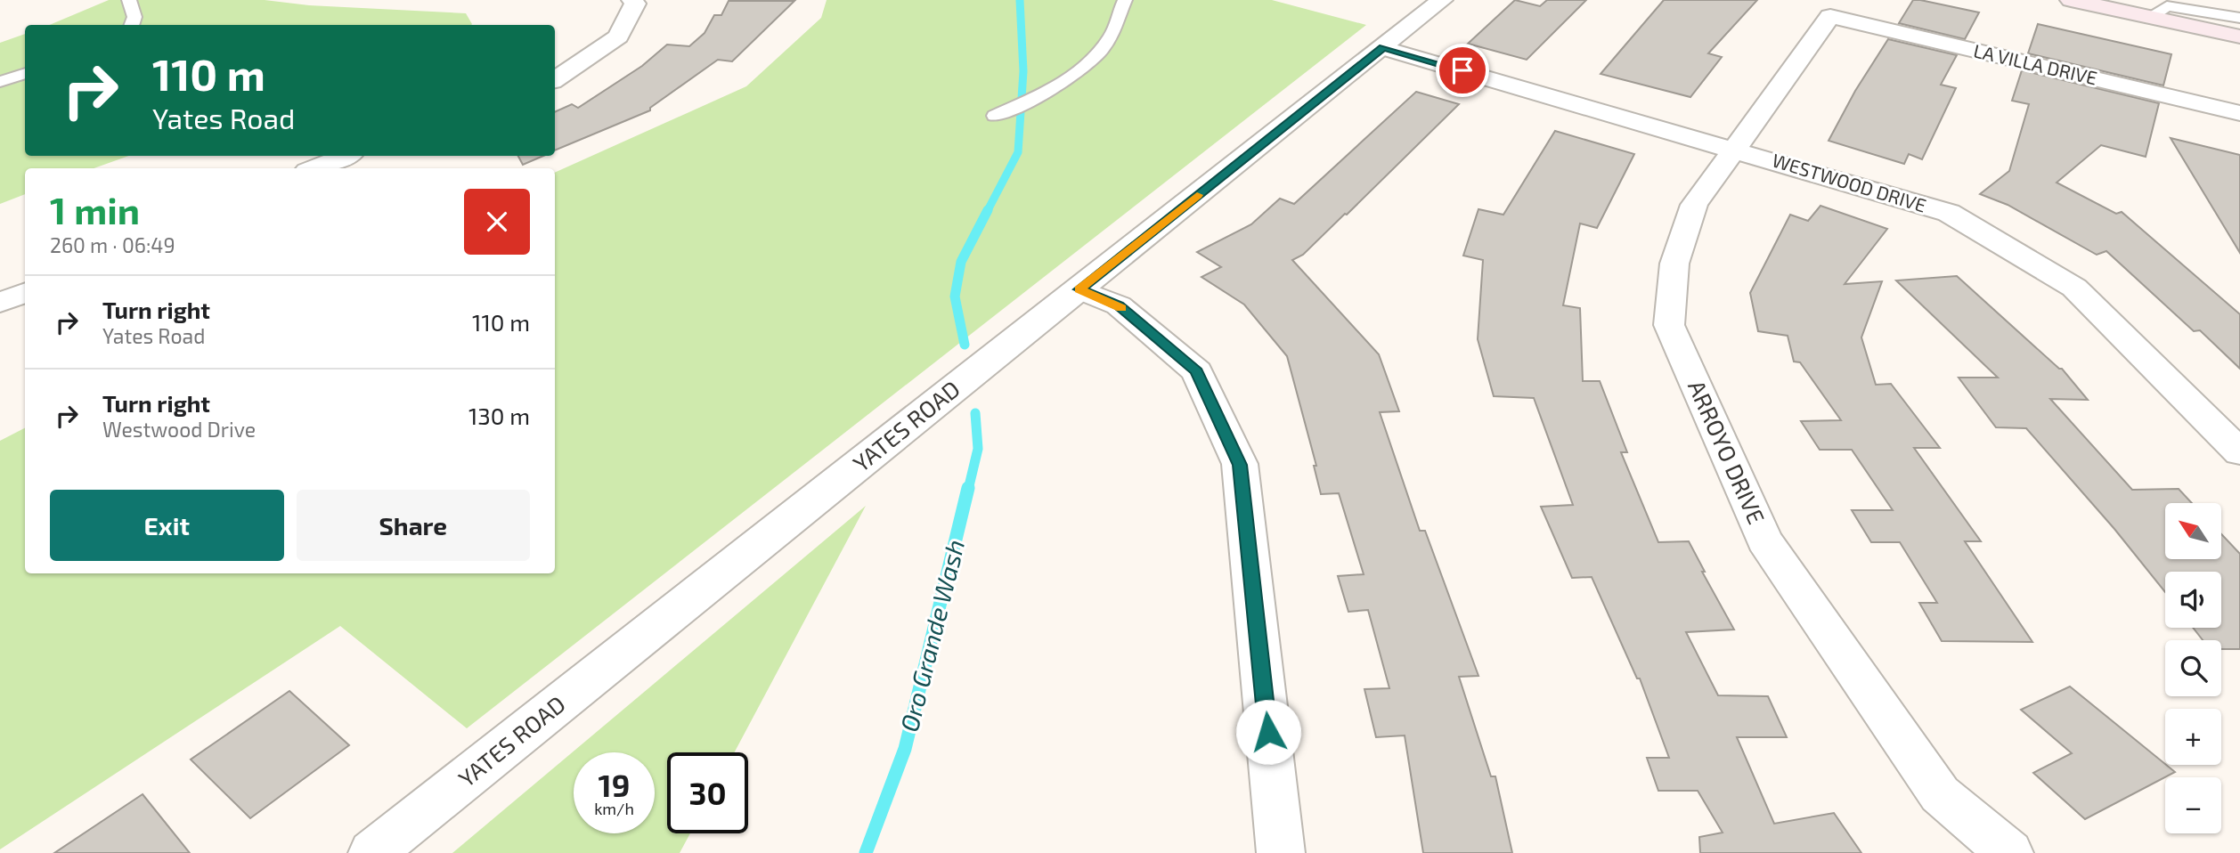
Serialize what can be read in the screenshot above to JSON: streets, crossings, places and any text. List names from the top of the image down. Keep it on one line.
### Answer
{"streets":{"street":["LA VILLA DRIVE","WESTWOOD DRIVE","YATES ROAD","ARROYO DRIVE"]},"crossings":[["LA VILLA DRIVE","ARROYO DRIVE"],["WESTWOOD DRIVE","YATES ROAD"],["WESTWOOD DRIVE","ARROYO DRIVE"]],"water":["Oro Grande Wash"],"north":"top left","page":{"turn":["110 m","Yates Road"],"heading":["1 min","260 m · 06:49"],"list":[{"name":"Turn right","note":"Yates Road","value":"110 m"},{"name":"Turn right","note":"Westwood Drive","value":"130 m"}],"buttons":["Exit","Share"],"map_buttons":["+","−"],"speed":"19 km/h","limit":"30"}}
